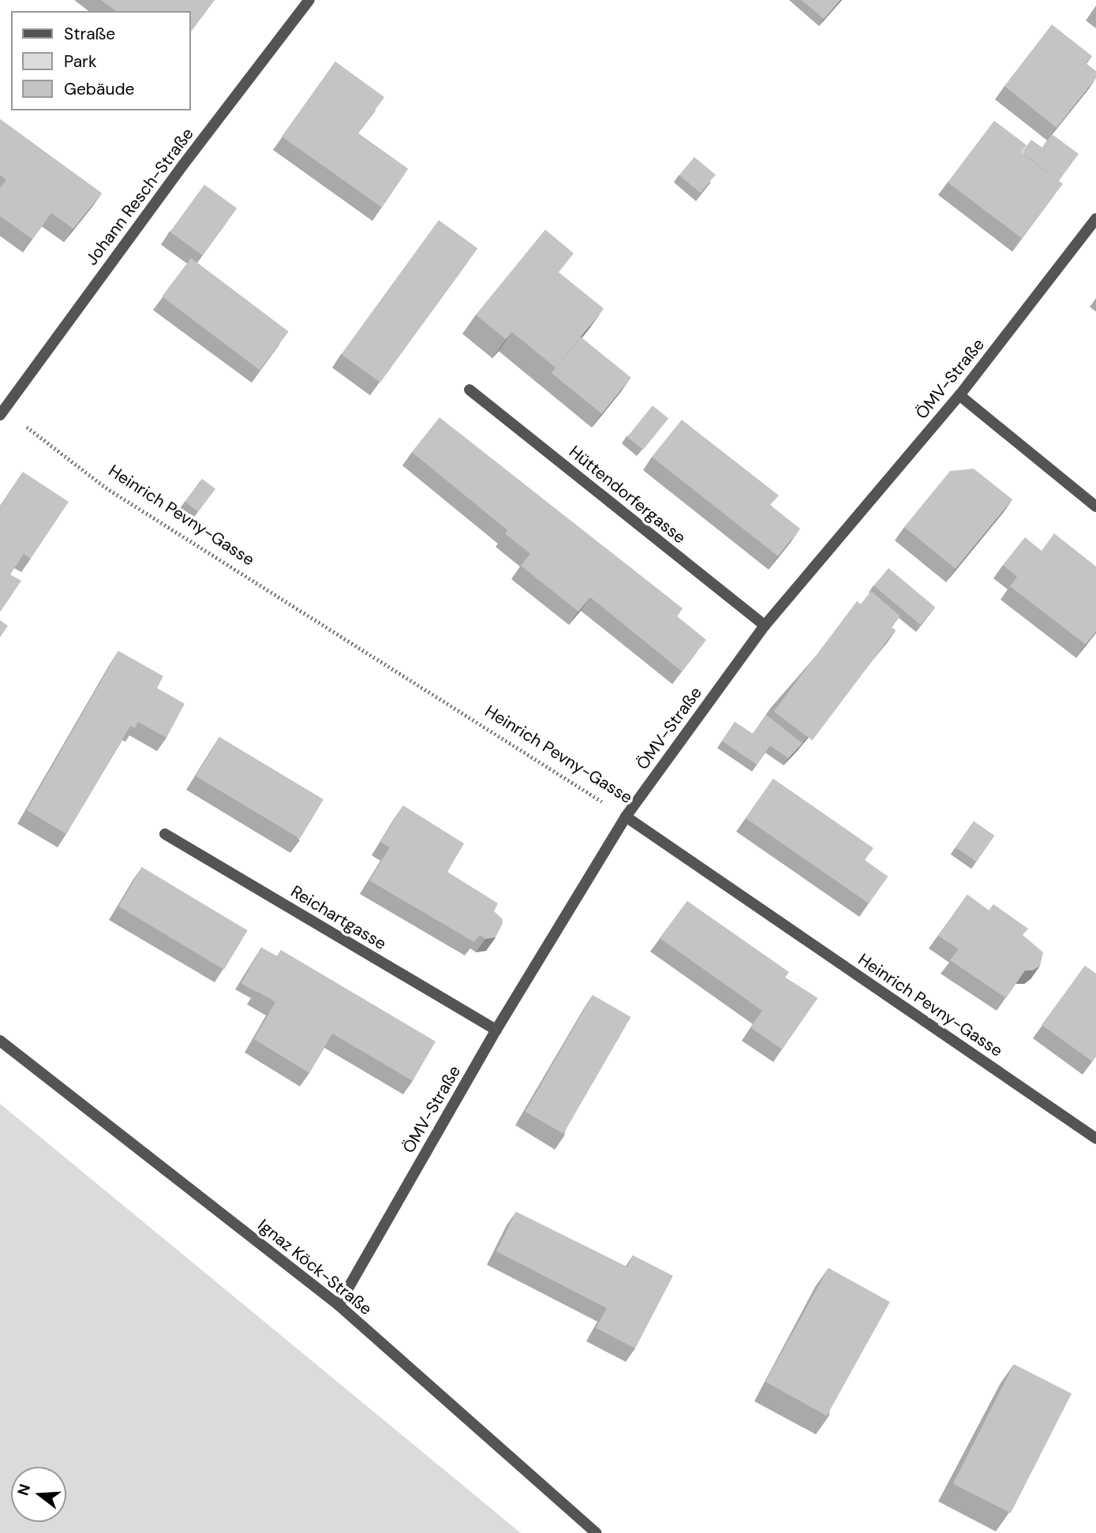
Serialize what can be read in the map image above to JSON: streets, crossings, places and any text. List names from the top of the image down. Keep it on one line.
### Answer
{"streets":{"street":["Johann Resch-Straße","ÖMV-Straße","Hüttendorfergasse","Heinrich Pevny-Gasse","Reichartgasse","Ignaz Köck-Straße"]},"crossings":[["Johann Resch-Straße","Heinrich Pevny-Gasse"],["ÖMV-Straße","Hüttendorfergasse"],["ÖMV-Straße","Heinrich Pevny-Gasse"],["ÖMV-Straße","Reichartgasse"],["ÖMV-Straße","Ignaz Köck-Straße"]],"legend":["Straße","Park","Gebäude"],"north":"left"}
